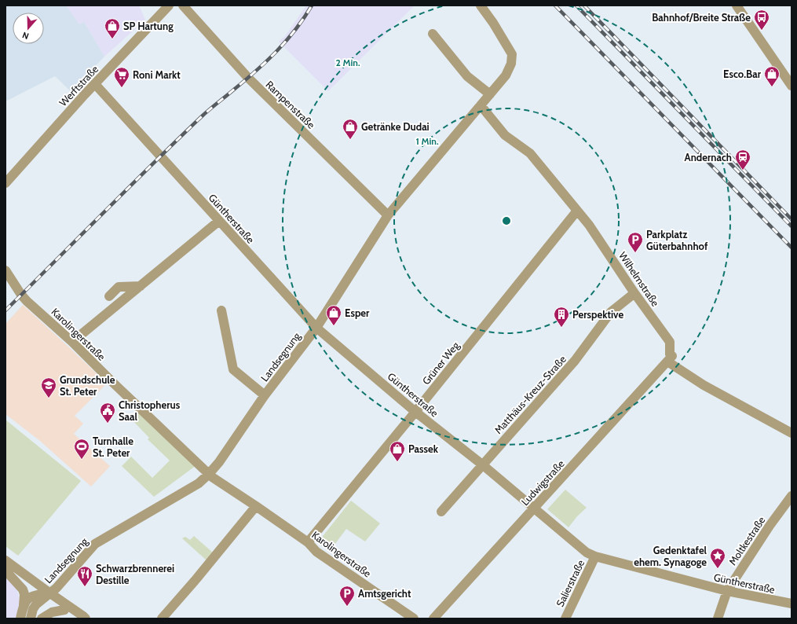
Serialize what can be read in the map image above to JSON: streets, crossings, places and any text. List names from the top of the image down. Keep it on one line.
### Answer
{"streets":{"street":["Werftstraße","Rampenstraße","Güntherstraße","Wilhelmstraße","Karolingerstraße","Landsegnung","Grüner Weg","Matthäus-Kreuz-Straße","Ludwigstraße","Moltkestraße","Salierstraße"]},"crossings":[["Werftstraße","Güntherstraße"],["Rampenstraße","Landsegnung"],["Güntherstraße","Landsegnung"],["Güntherstraße","Grüner Weg"],["Güntherstraße","Matthäus-Kreuz-Straße"],["Güntherstraße","Ludwigstraße"],["Güntherstraße","Moltkestraße"],["Güntherstraße","Salierstraße"],["Wilhelmstraße","Landsegnung"],["Wilhelmstraße","Grüner Weg"],["Wilhelmstraße","Matthäus-Kreuz-Straße"],["Wilhelmstraße","Ludwigstraße"],["Karolingerstraße","Landsegnung"],["Karolingerstraße","Grüner Weg"]],"places":{"bus stop":["Bahnhof/Breite Straße"],"shop":["SP Hartung","Esco.Bar","Getränke Dudai","Esper","Passek"],"supermarket":["Roni Markt"],"station":["Andernach"],"parking":["Parkplatz Güterbahnhof","Amtsgericht"],"building":["Perspektive"],"school or university":["Grundschule St. Peter"],"public building":["Christopherus Saal"],"sports":["Turnhalle St. Peter"],"place":["Gedenktafel ehem. Synagoge"],"restaurant":["Schwarzbrennerei Destille"]},"north":"bottom","rings":["2 Min.","1 Min."]}
